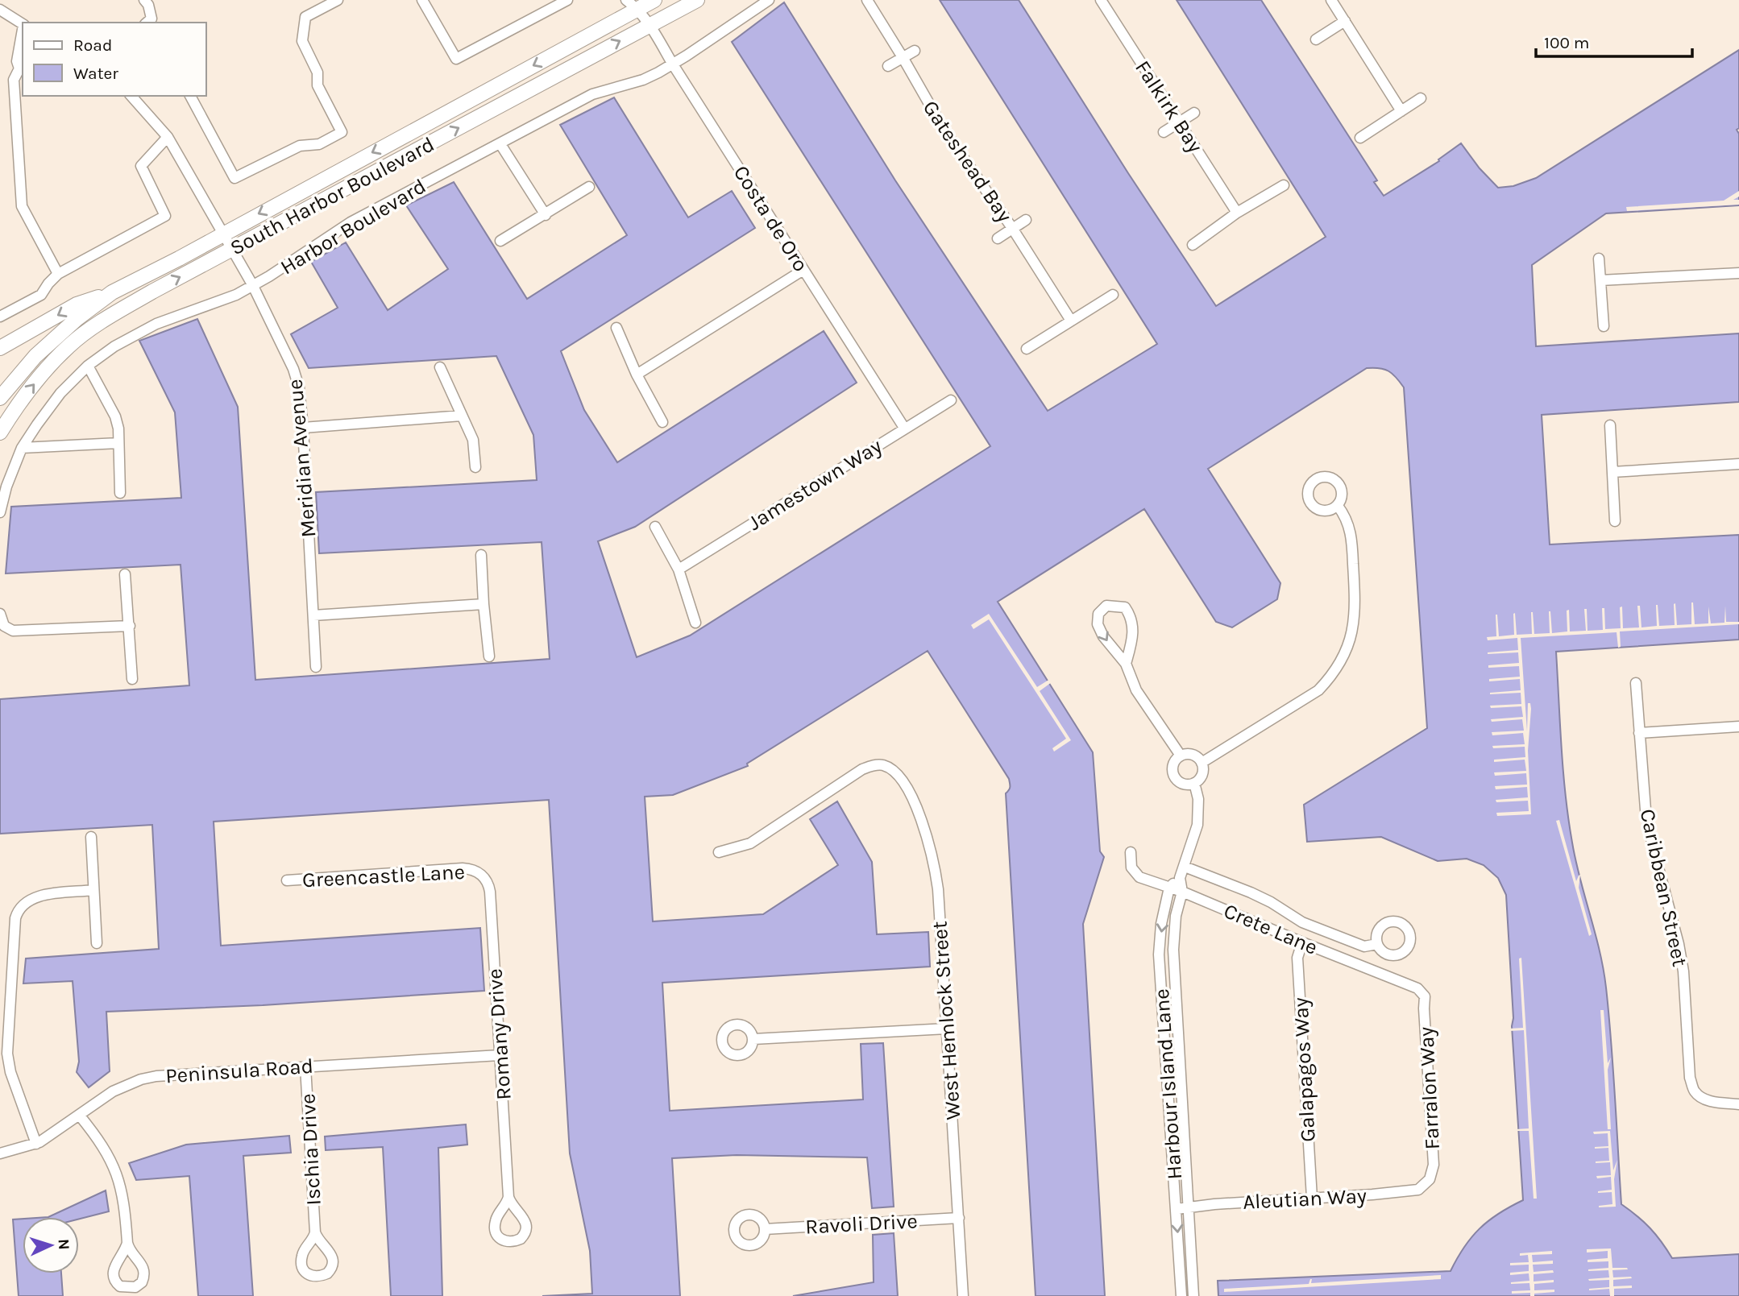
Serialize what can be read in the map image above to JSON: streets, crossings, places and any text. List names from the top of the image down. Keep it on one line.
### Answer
{"streets":{"main road":["South Harbor Boulevard"],"street":["Falkirk Bay","Gateshead Bay","Costa de Oro","Harbor Boulevard","Meridian Avenue","Jamestown Way","Greencastle Lane","Caribbean Street","Crete Lane","West Hemlock Street","Romany Drive","Galapagos Way","Peninsula Road","Harbour Island Lane","Farralon Way","Ischia Drive","Aleutian Way","Ravoli Drive"]},"crossings":[["South Harbor Boulevard","Costa de Oro"],["South Harbor Boulevard","Meridian Avenue"],["Costa de Oro","Harbor Boulevard"],["Costa de Oro","Jamestown Way"],["Harbor Boulevard","Meridian Avenue"],["Greencastle Lane","Romany Drive"],["Crete Lane","Galapagos Way"],["Crete Lane","Harbour Island Lane"],["Crete Lane","Farralon Way"],["West Hemlock Street","Ravoli Drive"],["Romany Drive","Peninsula Road"],["Galapagos Way","Aleutian Way"],["Peninsula Road","Ischia Drive"],["Harbour Island Lane","Aleutian Way"],["Farralon Way","Aleutian Way"]],"legend":["Road","Water"],"scale_bar":"100 m","north":"right"}
